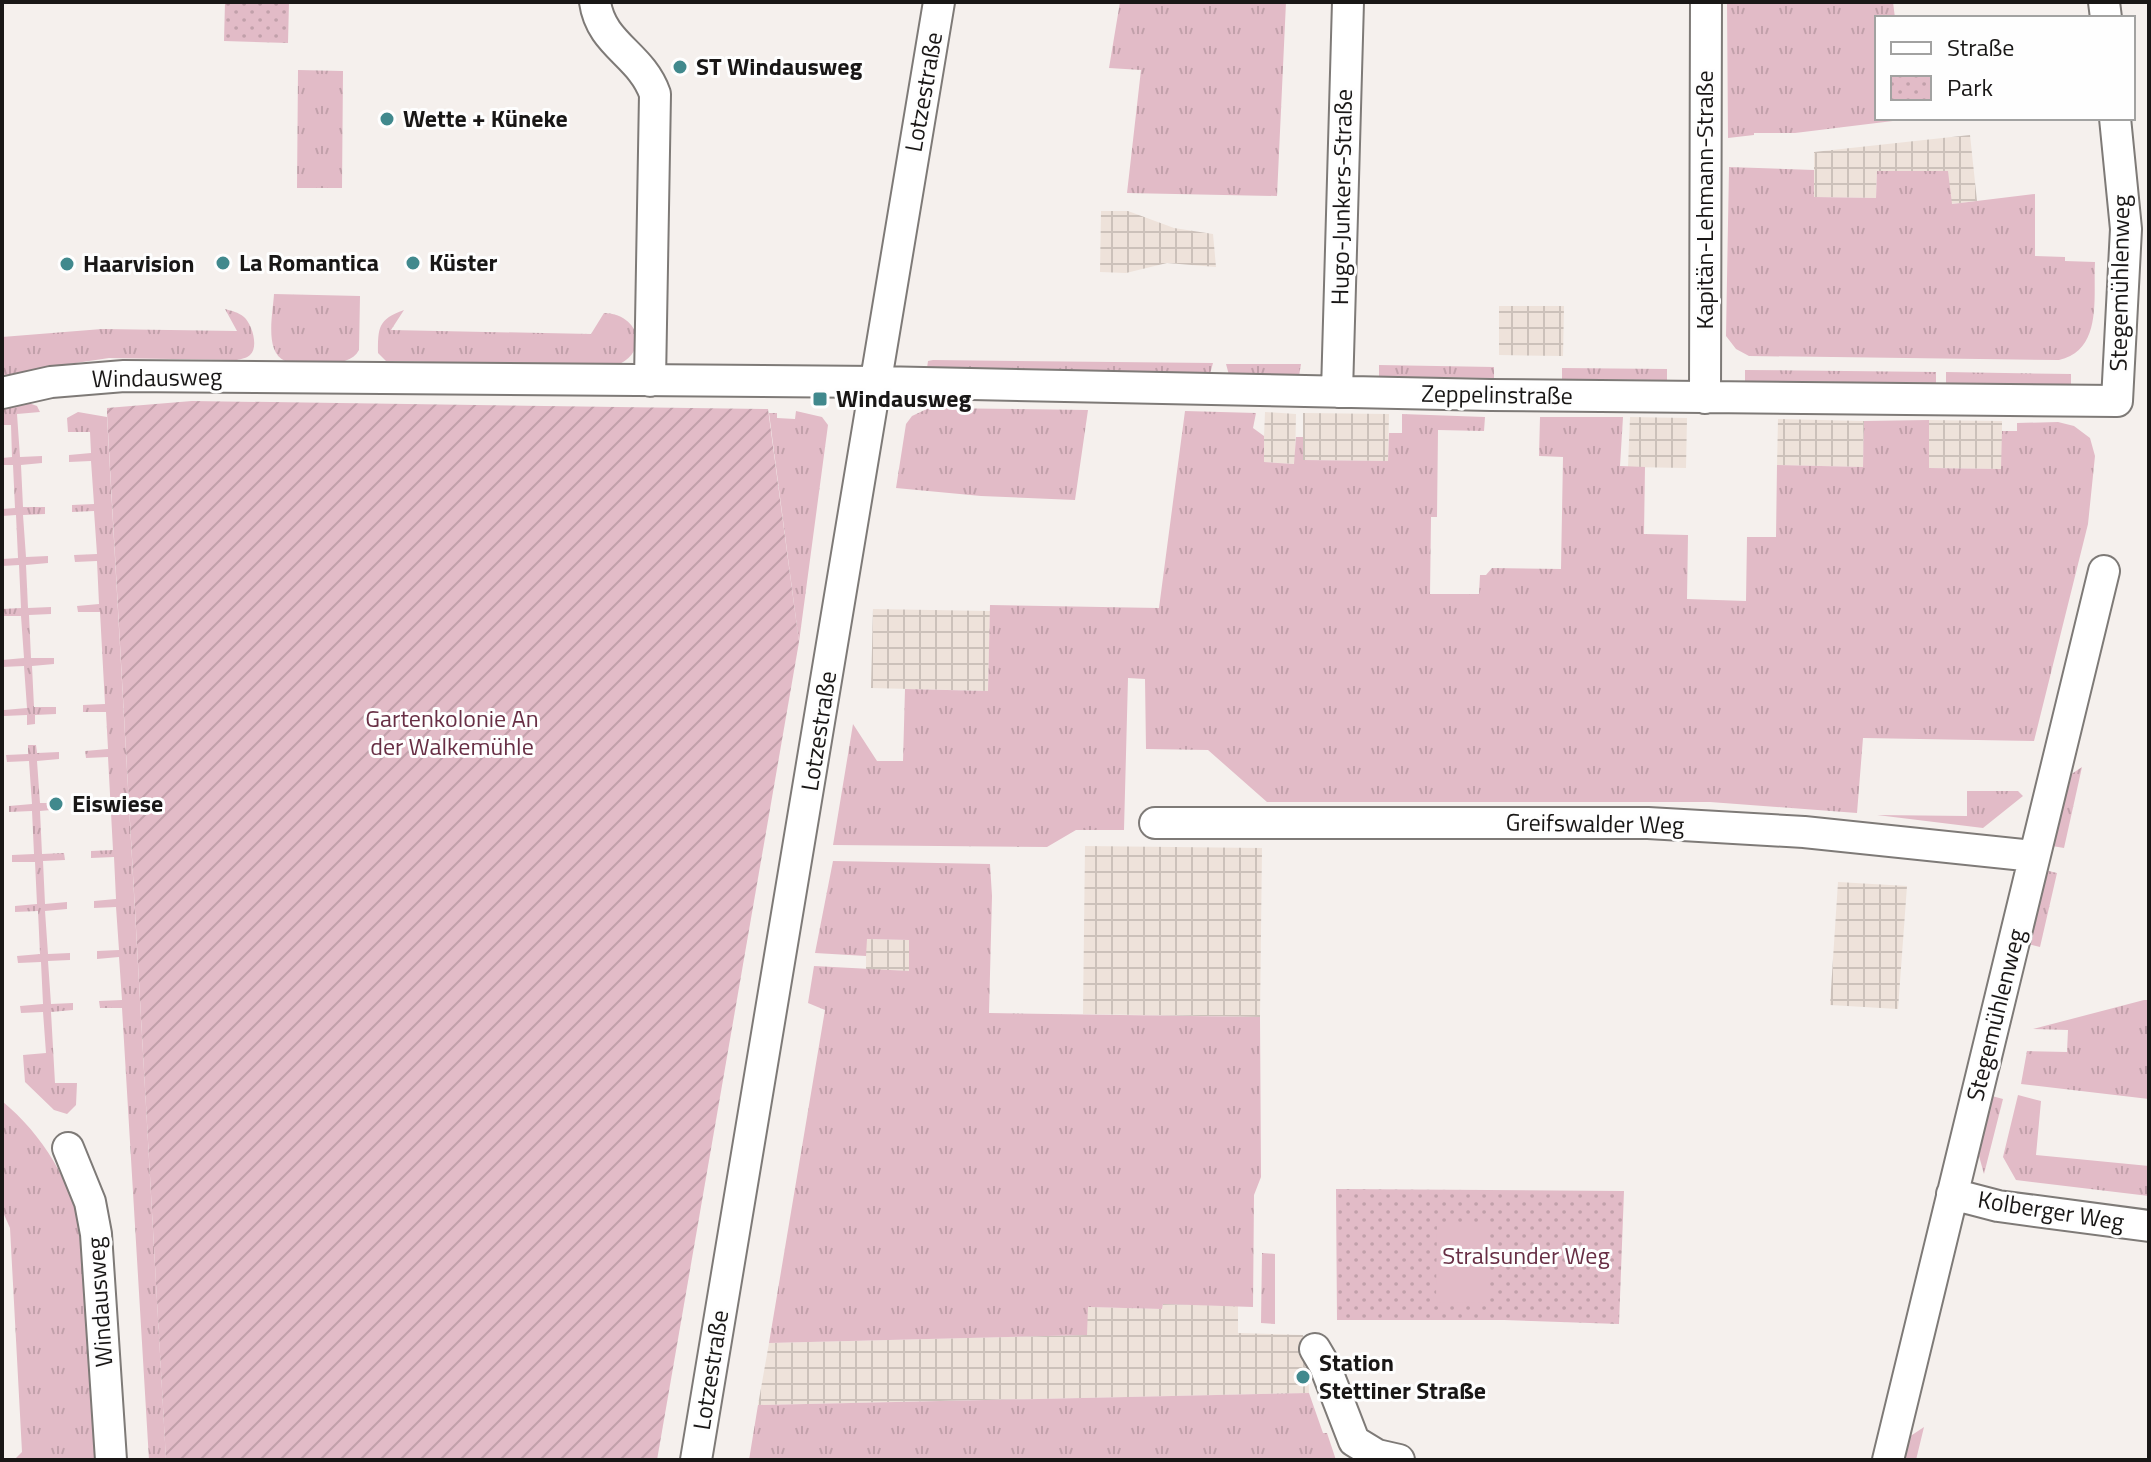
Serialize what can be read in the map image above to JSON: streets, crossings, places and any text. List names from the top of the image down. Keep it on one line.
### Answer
{"streets":{"street":["Lotzestraße","Hugo-Junkers-Straße","Kapitän-Lehmann-Straße","Stegemühlenweg","Windausweg","Zeppelinstraße","Greifswalder Weg","Kolberger Weg"]},"crossings":[["Lotzestraße","Windausweg"],["Lotzestraße","Zeppelinstraße"],["Hugo-Junkers-Straße","Zeppelinstraße"],["Kapitän-Lehmann-Straße","Zeppelinstraße"],["Stegemühlenweg","Zeppelinstraße"],["Stegemühlenweg","Greifswalder Weg"],["Stegemühlenweg","Kolberger Weg"],["Windausweg","Zeppelinstraße"]],"parks":["Gartenkolonie An der Walkemühle","Stralsunder Weg"],"places":{"other":["ST Windausweg","Wette + Küneke","La Romantica","Küster","Haarvision","Eiswiese","Station Stettiner Straße"],"transit":["Windausweg"]},"legend":["Straße","Park"]}
